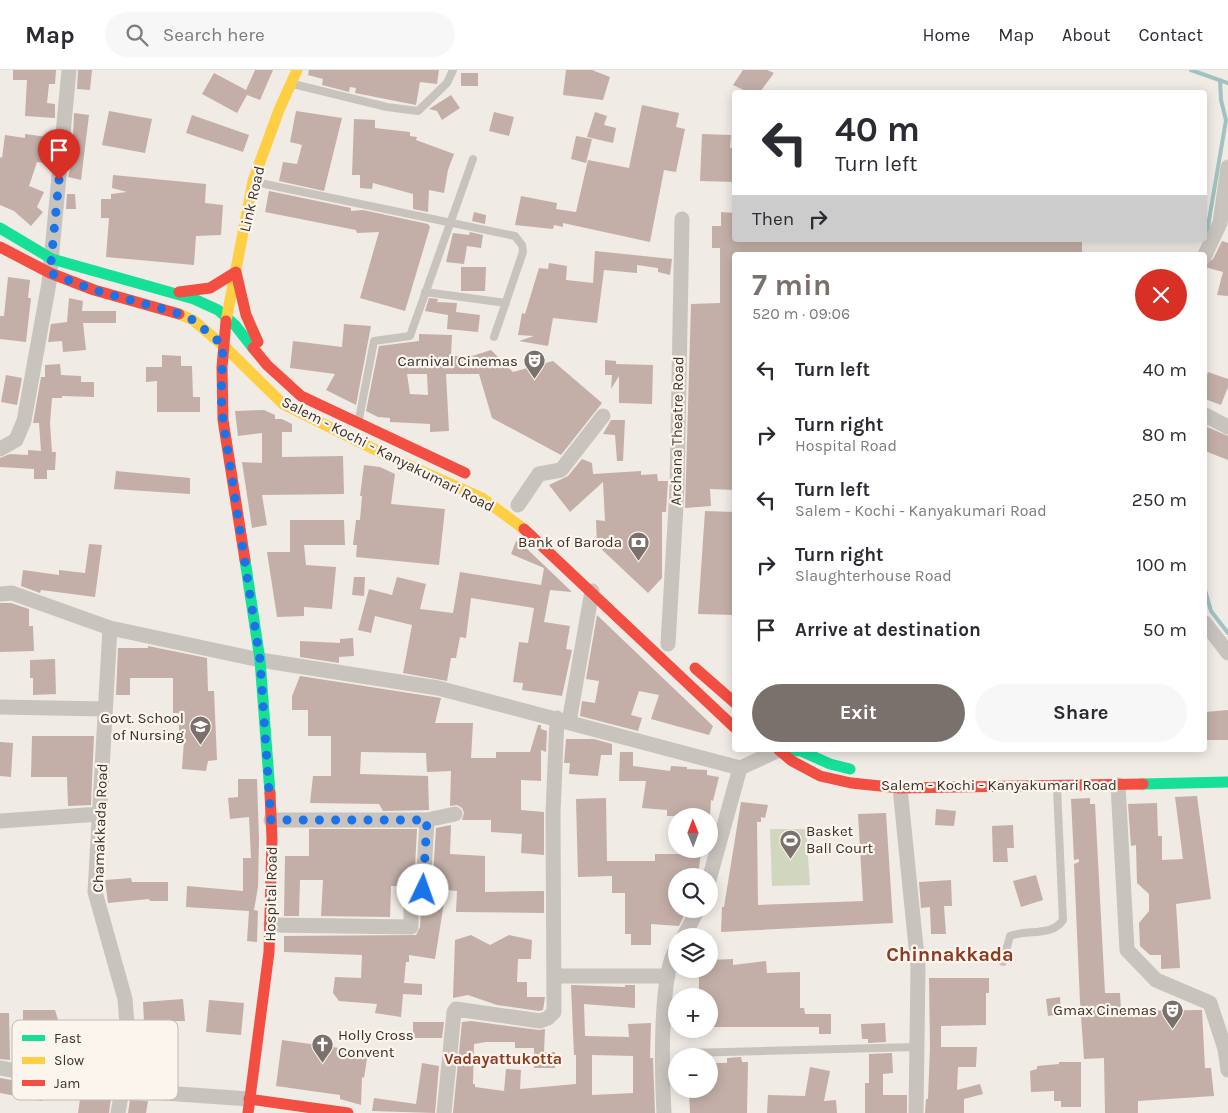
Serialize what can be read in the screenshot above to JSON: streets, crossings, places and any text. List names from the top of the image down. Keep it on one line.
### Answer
{"streets":{"main road":["Link Road","Salem - Kochi - Kanyakumari Road","Hospital Road"],"street":["Archana Theatre Road","Chamakkada Road"]},"crossings":[["Link Road","Salem - Kochi - Kanyakumari Road"],["Link Road","Hospital Road"],["Salem - Kochi - Kanyakumari Road","Hospital Road"]],"districts":["Chinnakkada","Vadayattukotta"],"places":{"theatre":["Carnival Cinemas","Gmax Cinemas"],"bank":["Bank of Baroda"],"school or university":["Govt. School of Nursing"],"sports":["Basket Ball Court"],"church":["Holly Cross Convent"]},"legend":["Fast","Slow","Jam"],"north":"top","page":{"header":"Map","search":"Search here","nav":["Home","Map","About","Contact"],"turn":["40 m","Turn left"],"then":"Then","heading":["7 min","520 m · 09:06"],"list":[{"name":"Turn left","value":"40 m"},{"name":"Turn right","note":"Hospital Road","value":"80 m"},{"name":"Turn left","note":"Salem - Kochi - Kanyakumari Road","value":"250 m"},{"name":"Turn right","note":"Slaughterhouse Road","value":"100 m"},{"name":"Arrive at destination","value":"50 m"}],"buttons":["Exit","Share"],"map_buttons":["+","−"]}}
